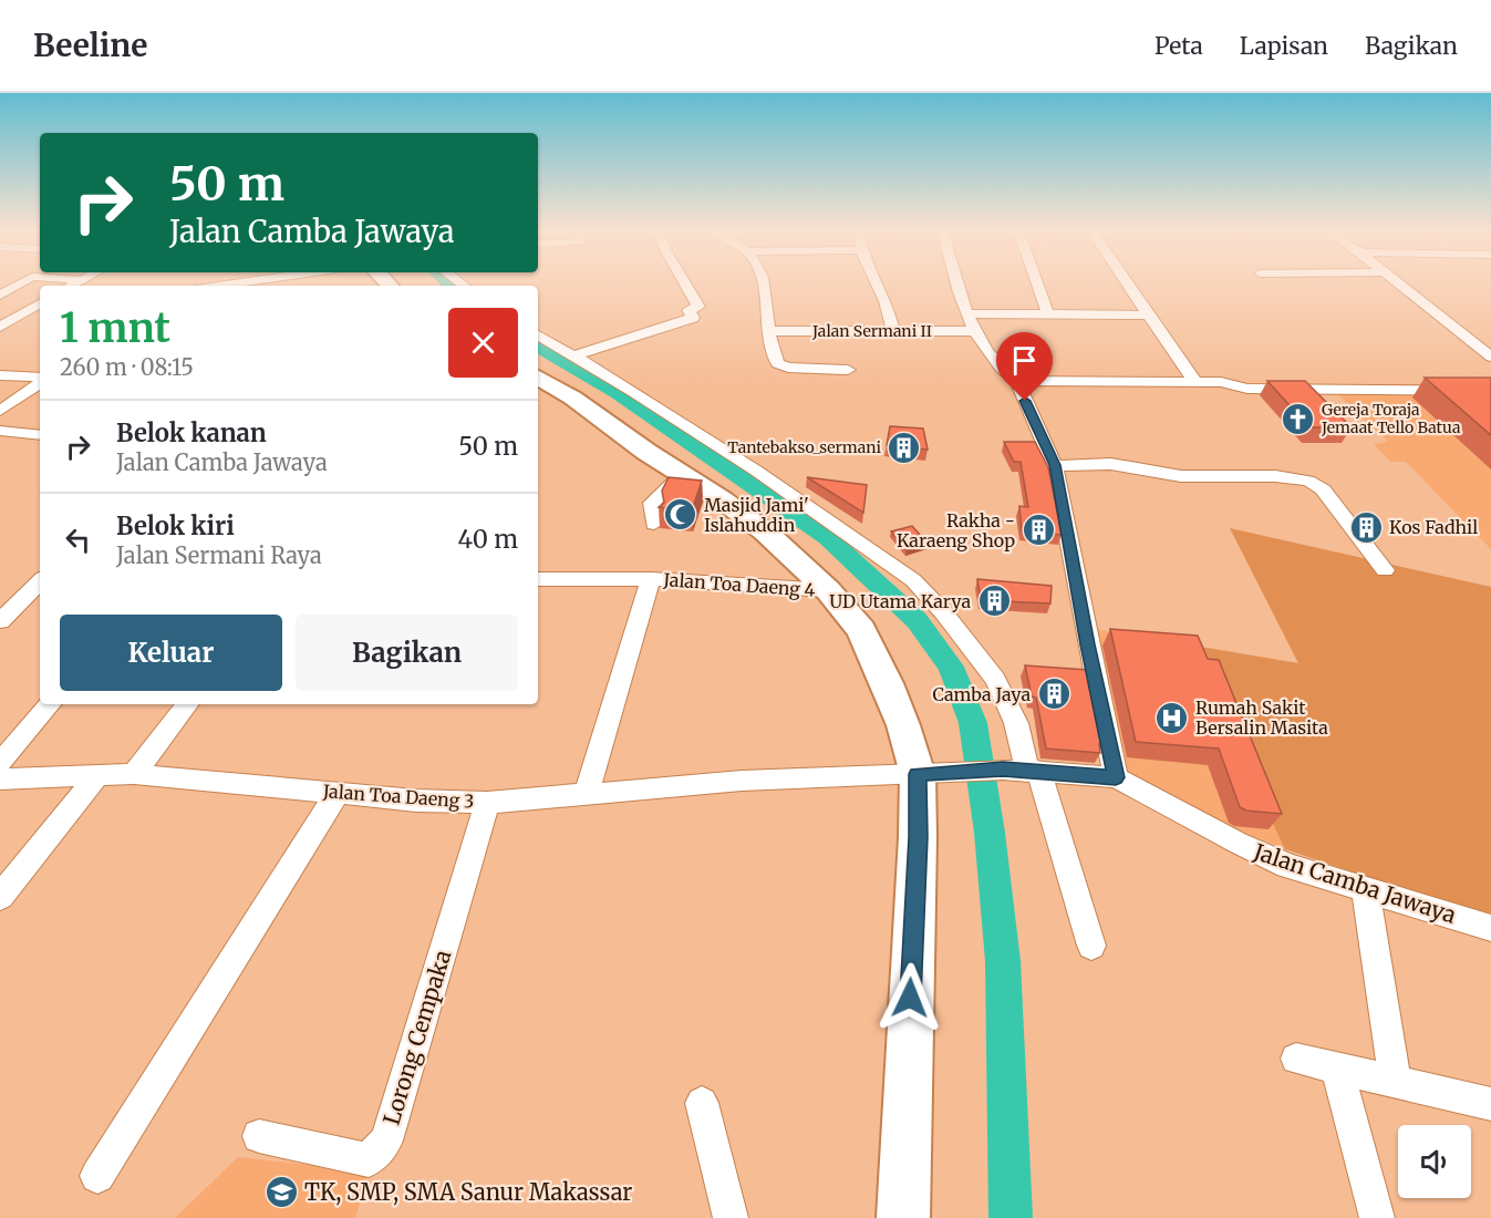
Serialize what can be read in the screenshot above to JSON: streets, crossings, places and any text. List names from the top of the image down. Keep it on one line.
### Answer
{"streets":{"street":["Jalan Sermani II","Jalan Toa Daeng 4","Jalan Toa Daeng 3","Jalan Camba Jawaya","Lorong Cempaka"]},"crossings":[["Jalan Toa Daeng 3","Jalan Camba Jawaya"],["Jalan Toa Daeng 3","Lorong Cempaka"]],"places":{"church":["Gereja Toraja Jemaat Tello Batua"],"building":["Tantebakso_sermani","Kos Fadhil","Rakha - Karaeng Shop","UD Utama Karya","Camba Jaya"],"mosque":["Masjid Jami' Islahuddin"],"hospital":["Rumah Sakit Bersalin Masita"],"school or university":["TK, SMP, SMA Sanur Makassar"]},"page":{"header":"Beeline","nav":["Peta","Lapisan","Bagikan"],"turn":["50 m","Jalan Camba Jawaya"],"heading":["1 mnt","260 m · 08:15"],"list":[{"name":"Belok kanan","note":"Jalan Camba Jawaya","value":"50 m"},{"name":"Belok kiri","note":"Jalan Sermani Raya","value":"40 m"}],"buttons":["Keluar","Bagikan"]}}
